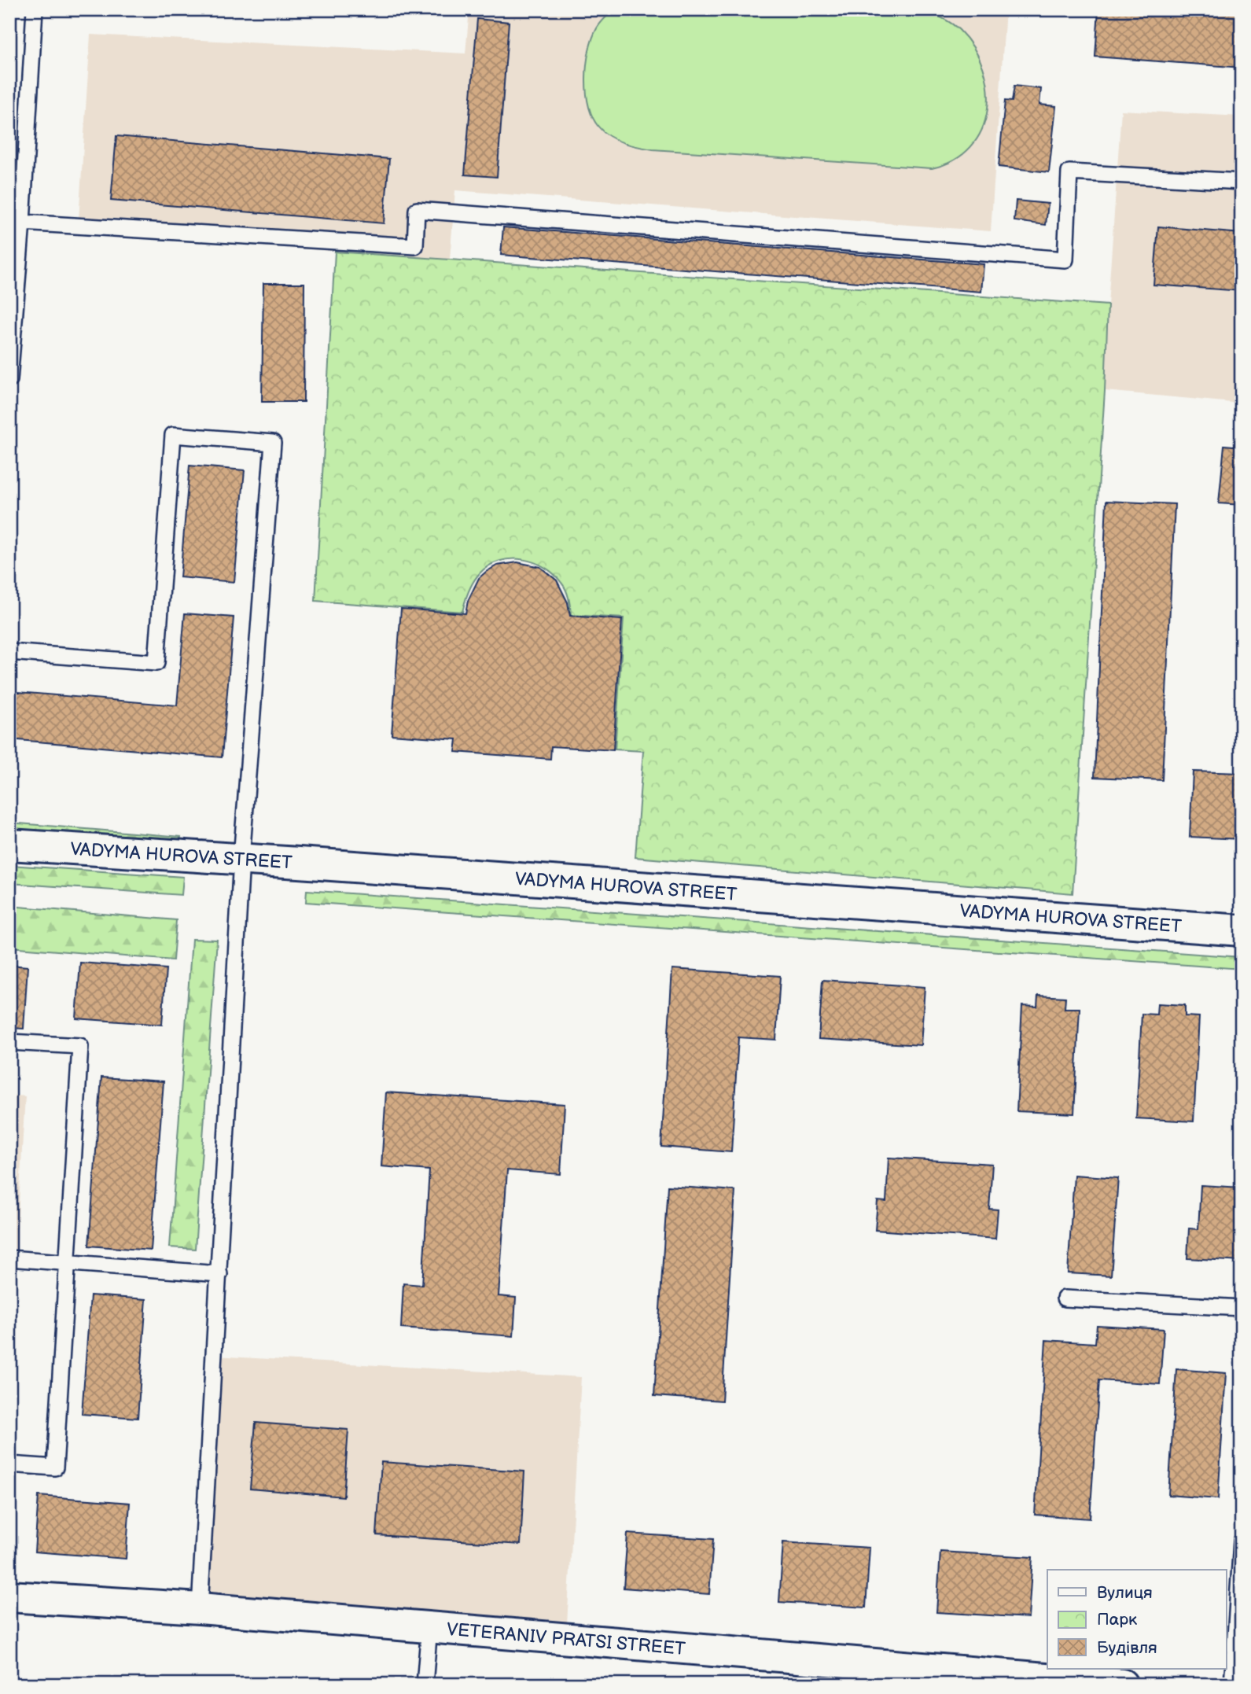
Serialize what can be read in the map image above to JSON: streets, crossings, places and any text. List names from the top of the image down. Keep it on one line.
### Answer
{"streets":{"street":["VADYMA HUROVA STREET","VETERANIV PRATSI STREET"]},"legend":["Вулиця","Парк","Будівля"]}
